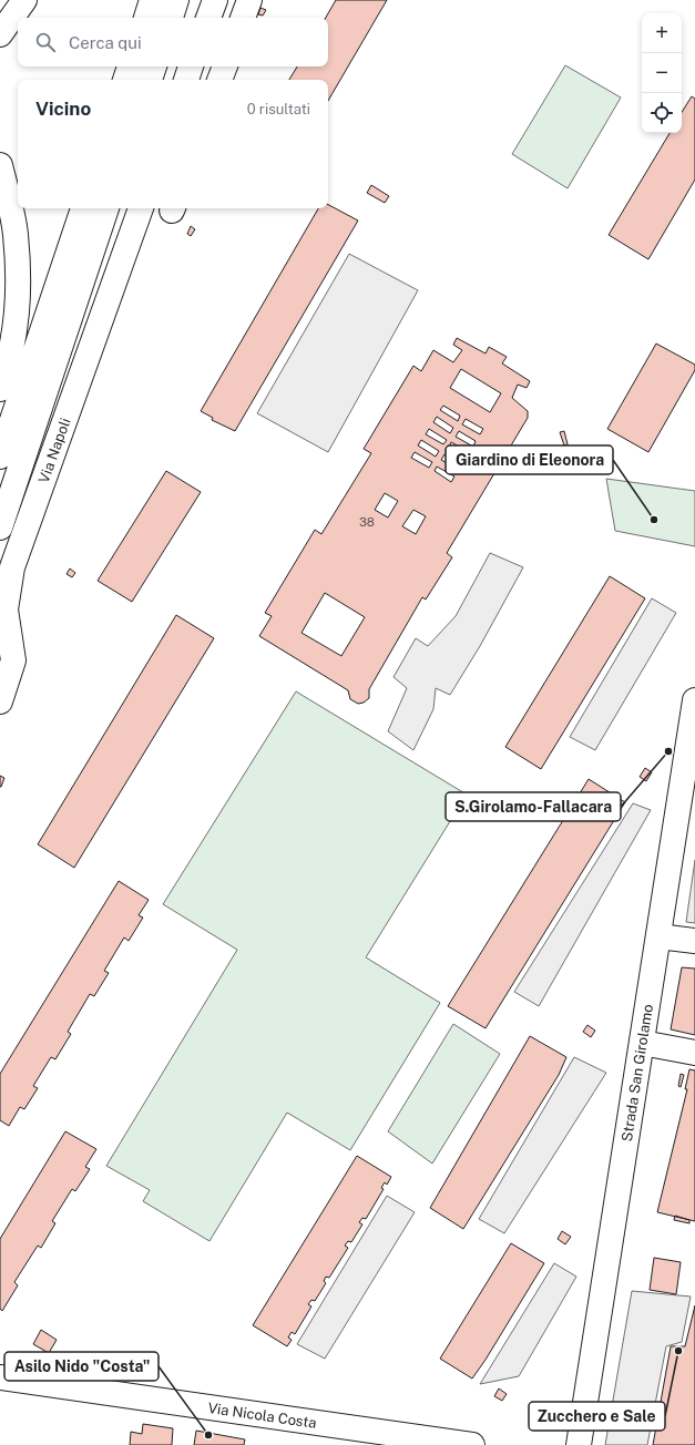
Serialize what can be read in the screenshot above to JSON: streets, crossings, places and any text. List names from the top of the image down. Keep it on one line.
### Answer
{"streets":{"main road":["Via Napoli","Strada San Girolamo","Via Nicola Costa"]},"places":["Giardino di Eleonora","S.Girolamo-Fallacara","Zucchero e Sale","Asilo Nido \"Costa\""],"house_numbers":["38"],"page":{"map_buttons":["+","−"],"search":"Cerca qui","heading":["Vicino","0 risultati"]}}
